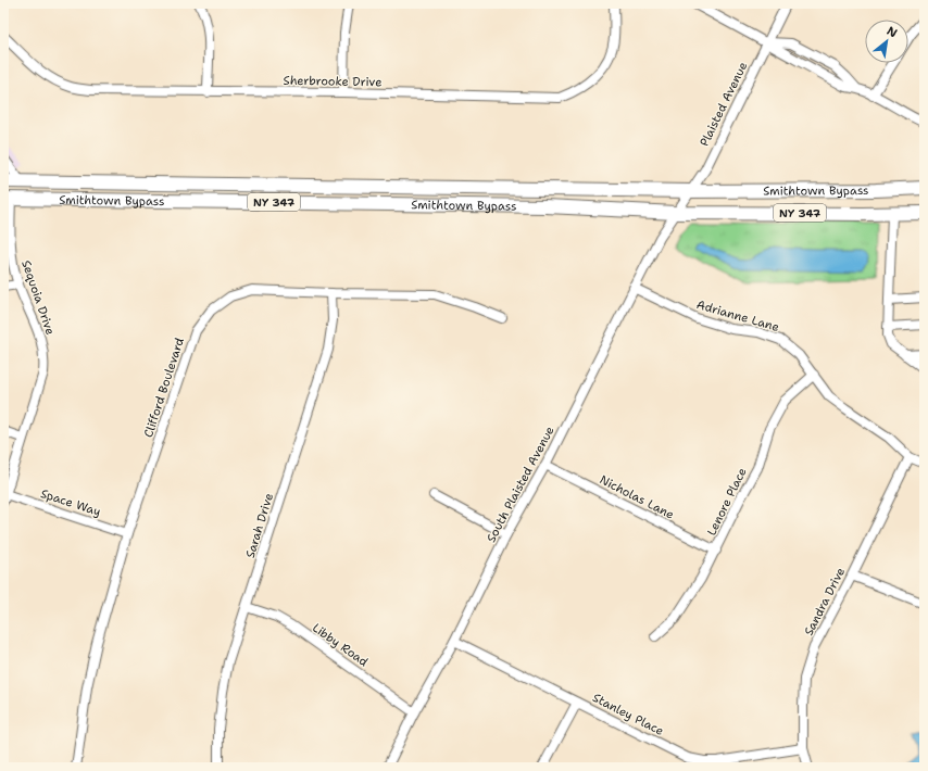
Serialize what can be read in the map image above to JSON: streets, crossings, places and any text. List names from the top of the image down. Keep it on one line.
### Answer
{"streets":{"highway":["Smithtown Bypass","NY 347"],"street":["Sherbrooke Drive","Plaisted Avenue","Sequoia Drive","Adrianne Lane","Clifford Boulevard","South Plaisted Avenue","Nicholas Lane","Lenore Place","Space Way","Sarah Drive","Sandra Drive","Libby Road","Stanley Place"]},"crossings":[["Plaisted Avenue","Smithtown Bypass"],["Plaisted Avenue","South Plaisted Avenue"],["Smithtown Bypass","Sequoia Drive"],["Smithtown Bypass","South Plaisted Avenue"],["Sequoia Drive","Space Way"],["Adrianne Lane","South Plaisted Avenue"],["Adrianne Lane","Lenore Place"],["Adrianne Lane","Sandra Drive"],["Clifford Boulevard","Space Way"],["Clifford Boulevard","Sarah Drive"],["South Plaisted Avenue","Nicholas Lane"],["South Plaisted Avenue","Libby Road"],["South Plaisted Avenue","Stanley Place"],["Nicholas Lane","Lenore Place"],["Sarah Drive","Libby Road"],["Sandra Drive","Stanley Place"]],"north":"top right"}
